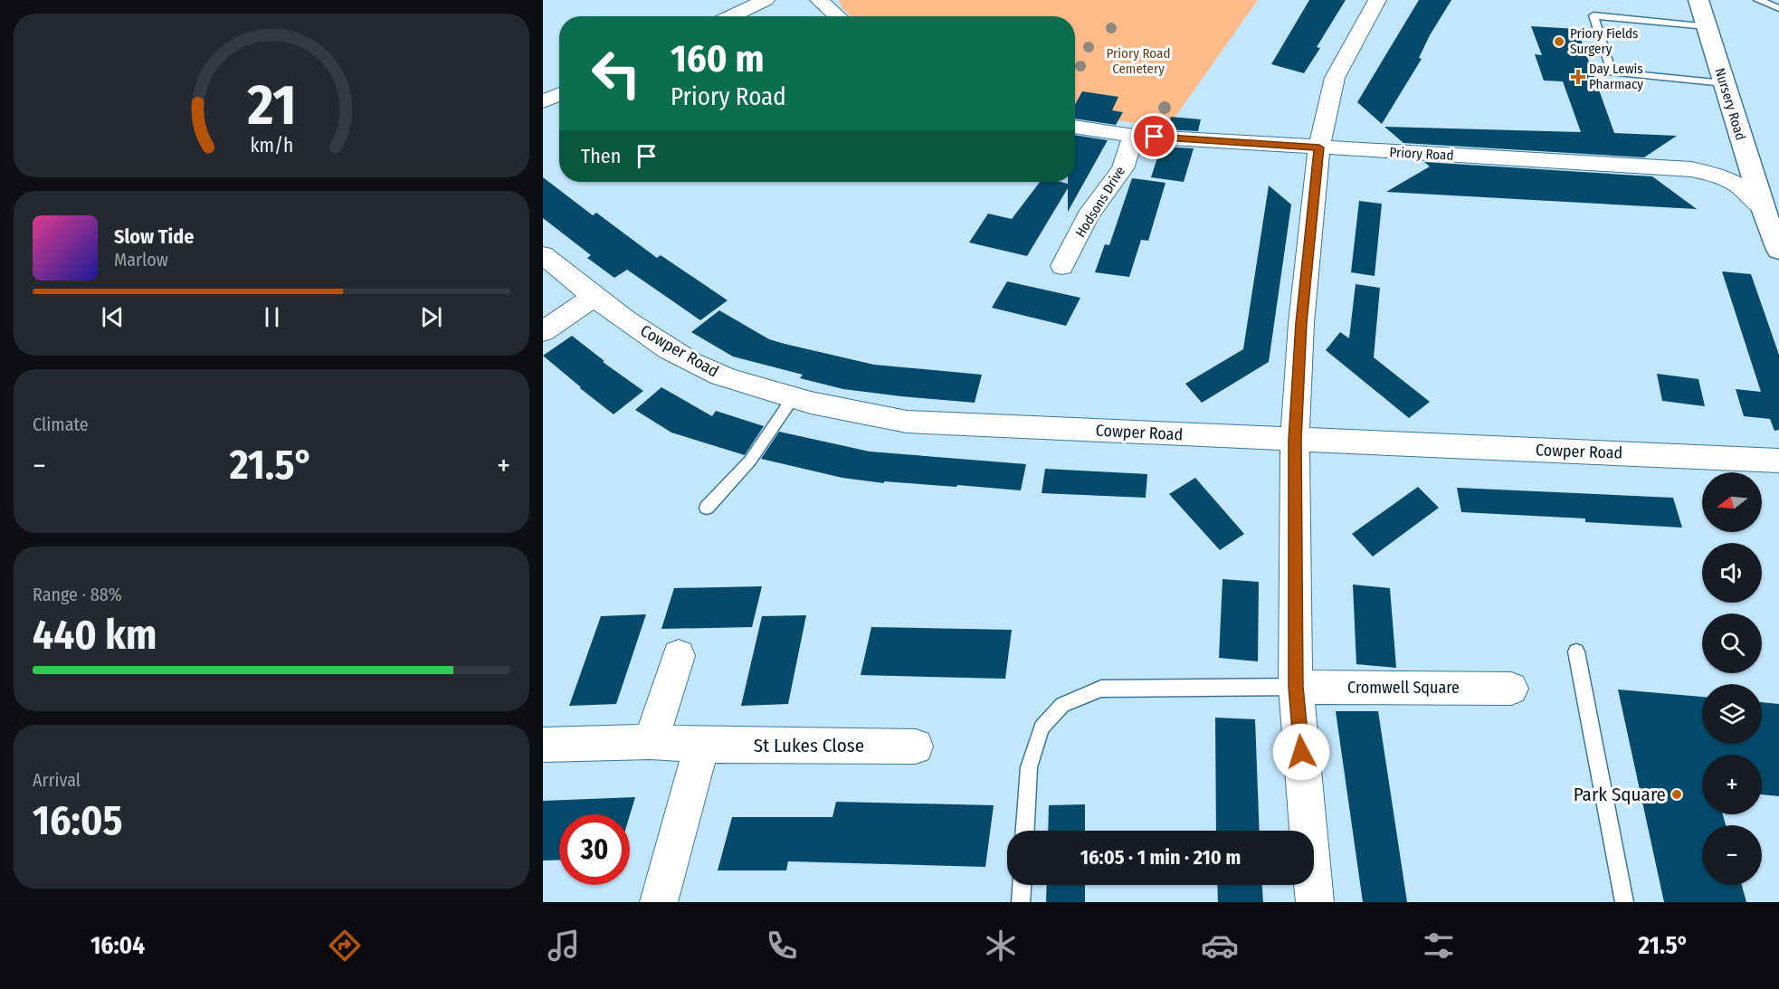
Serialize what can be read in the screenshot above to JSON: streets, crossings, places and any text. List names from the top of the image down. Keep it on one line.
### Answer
{"streets":{"main road":["Nursery Road"],"street":["Priory Road","Hodsons Drive","Cowper Road","Cromwell Square","St Lukes Close"]},"crossings":[["Nursery Road","Priory Road"],["Priory Road","Hodsons Drive"]],"parks":["Priory Road Cemetery"],"places":{"other":["Priory Fields Surgery","Park Square"],"health":["Day Lewis Pharmacy"]},"north":"left","page":{"turn":["160 m","Priory Road"],"then":"Then","song":["Slow Tide","Marlow"],"tile":["Climate",["Range · 88%","440 km"],["Arrival","16:05"]],"heat":["−","21.5°","+"],"map_buttons":["+","−"],"limit":"30","trip":"16:05 · 1 min · 210 m","tabs":["16:04","21.5°"],"gauge":["21","km/h"]}}
